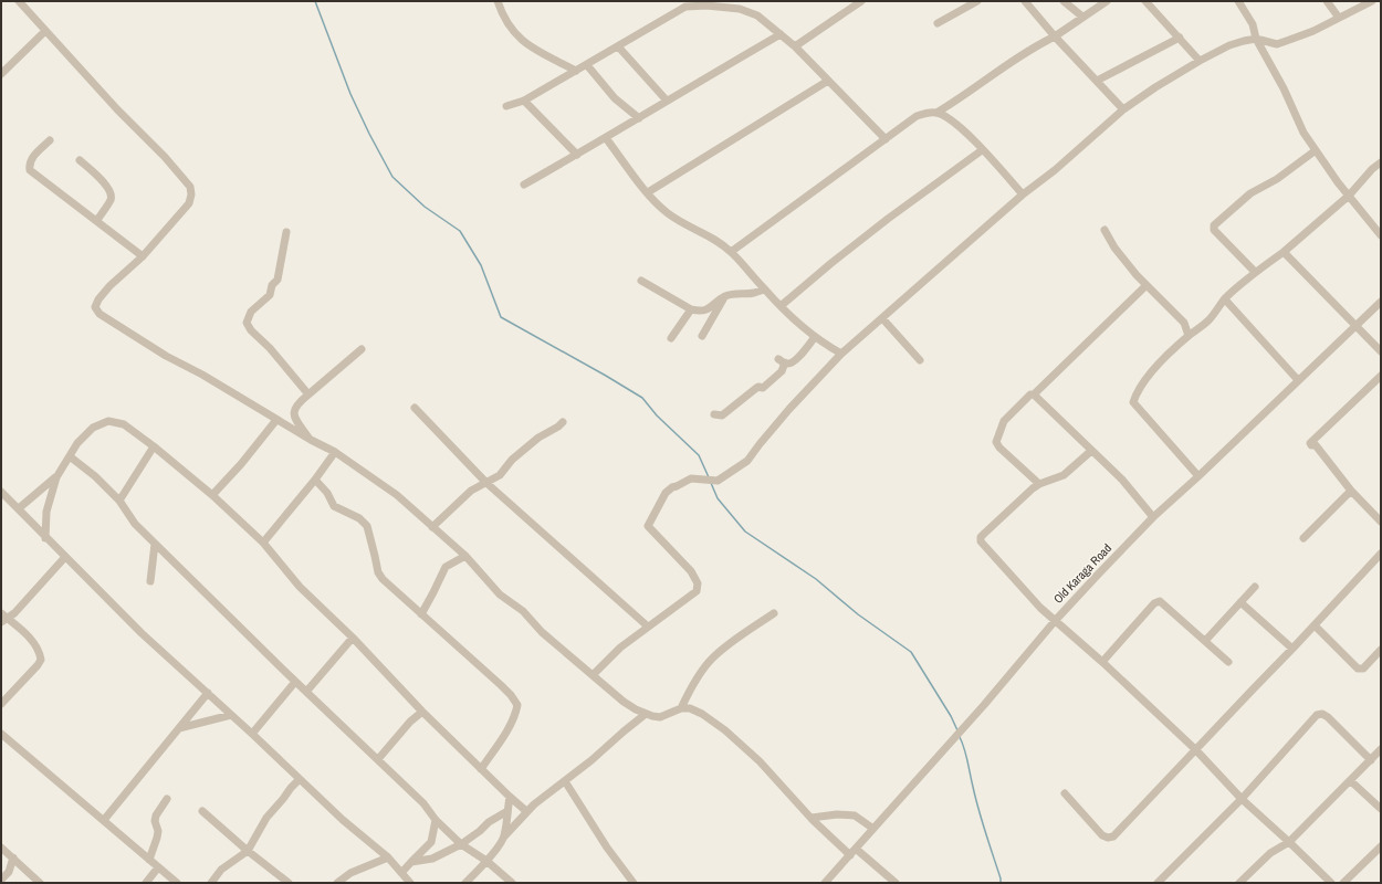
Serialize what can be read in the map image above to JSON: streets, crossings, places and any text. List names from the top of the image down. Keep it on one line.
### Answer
{"streets":{"street":["Old Karaga Road"]}}
